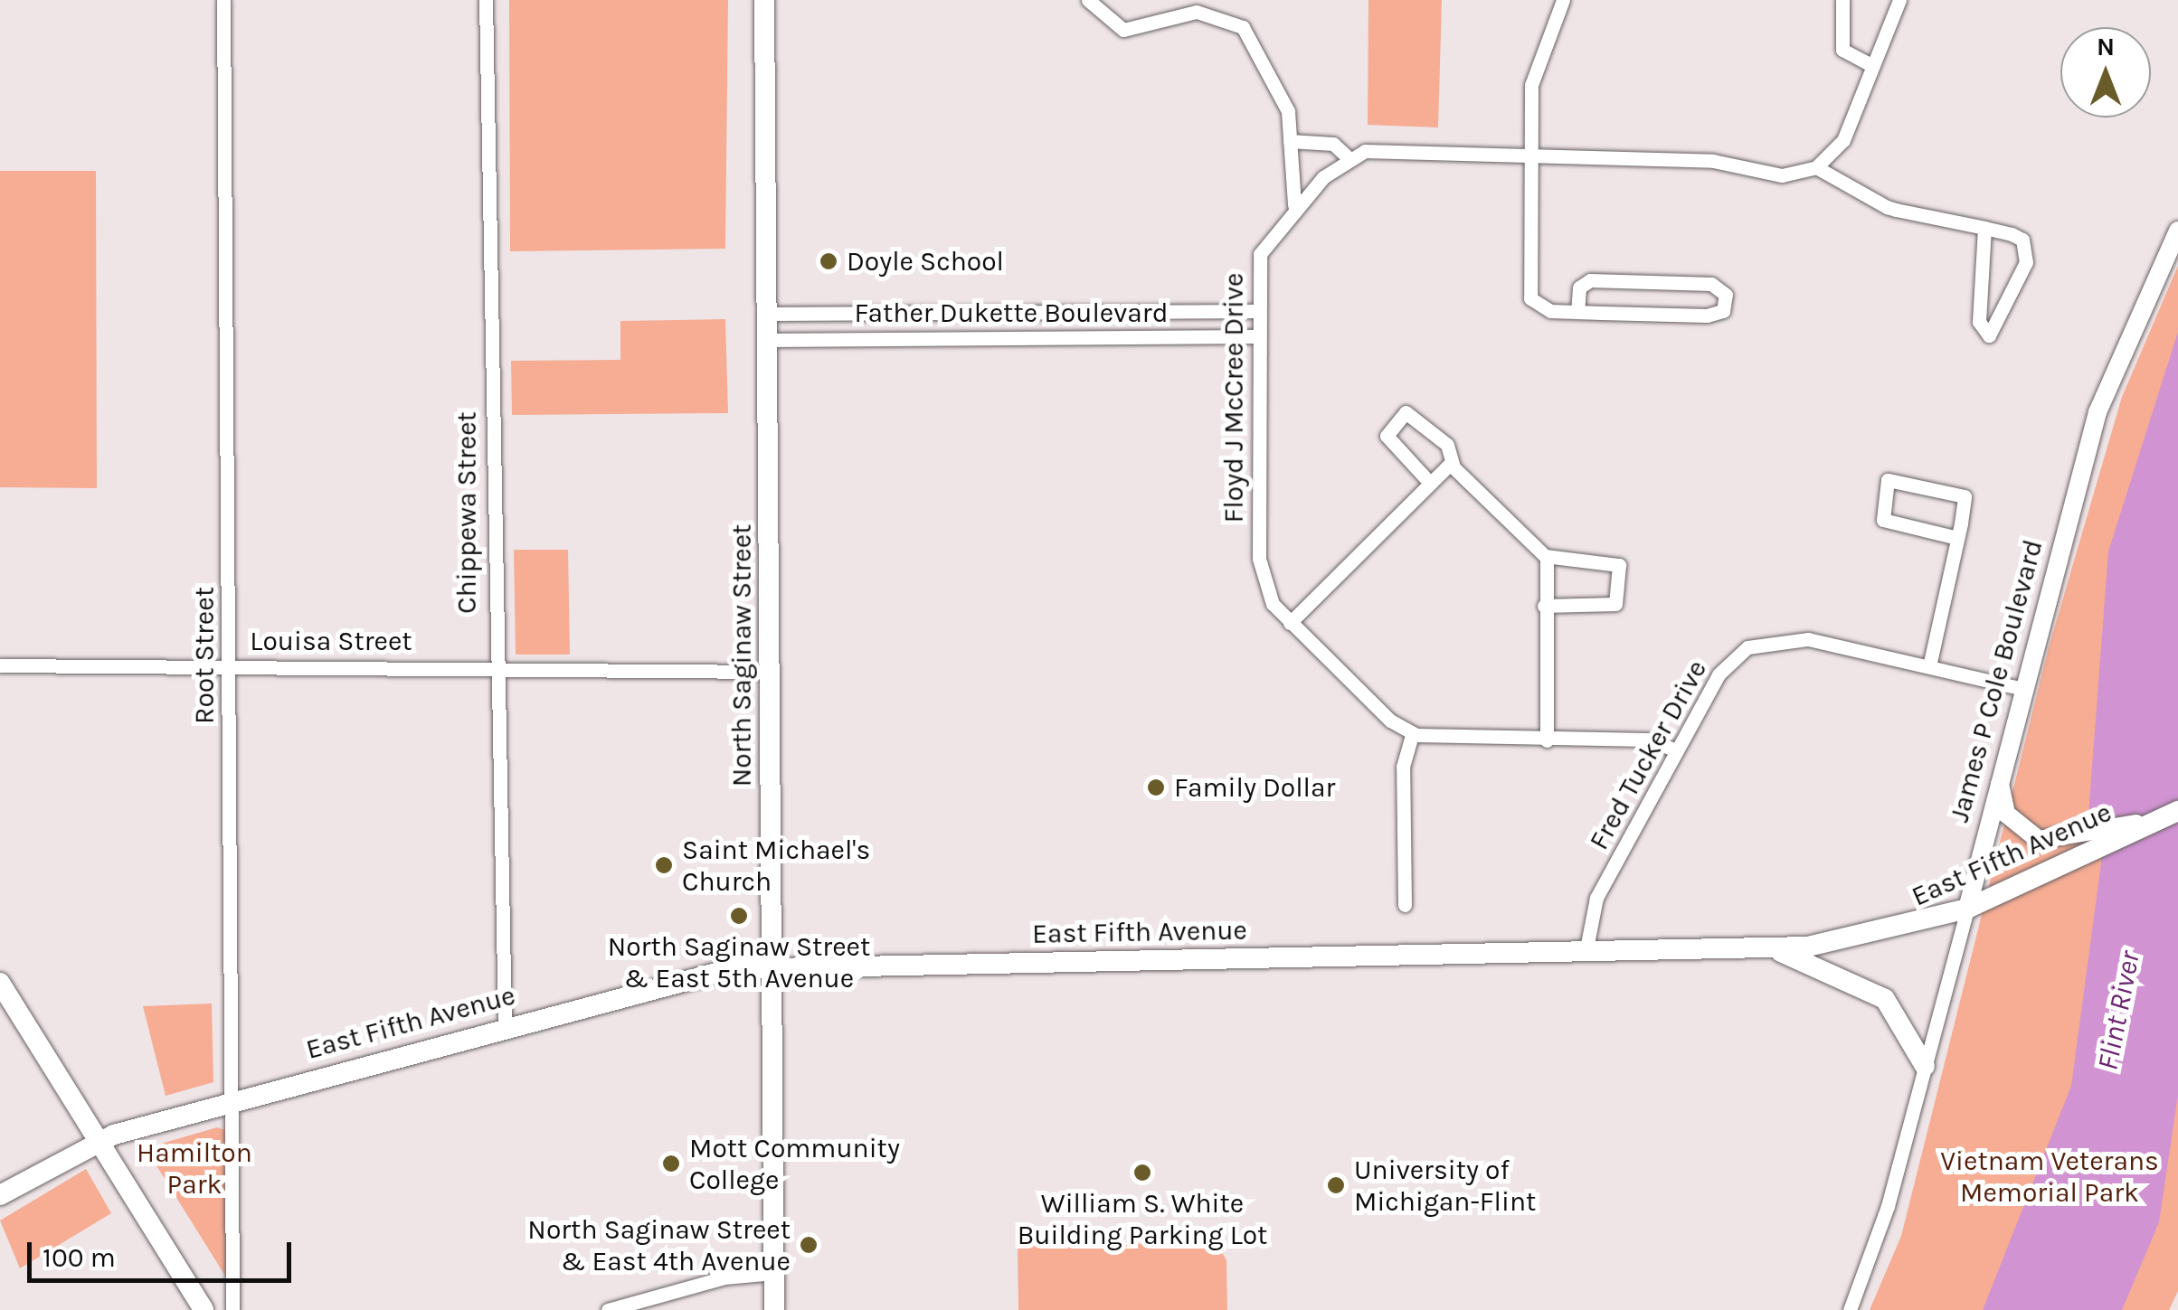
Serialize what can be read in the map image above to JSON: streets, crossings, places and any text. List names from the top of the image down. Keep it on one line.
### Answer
{"streets":{"main road":["North Saginaw Street","East Fifth Avenue"],"street":["Father Dukette Boulevard","Floyd J McCree Drive","Chippewa Street","Louisa Street","Root Street","James P Cole Boulevard","Fred Tucker Drive"]},"crossings":[["Father Dukette Boulevard","Floyd J McCree Drive"],["Father Dukette Boulevard","North Saginaw Street"],["Chippewa Street","Louisa Street"],["Chippewa Street","East Fifth Avenue"],["Louisa Street","Root Street"],["Louisa Street","North Saginaw Street"],["Root Street","East Fifth Avenue"],["North Saginaw Street","East Fifth Avenue"],["James P Cole Boulevard","Fred Tucker Drive"],["James P Cole Boulevard","East Fifth Avenue"],["Fred Tucker Drive","East Fifth Avenue"]],"water":["Flint River"],"parks":["Hamilton Park","Vietnam Veterans Memorial Park"],"places":["Doyle School","Family Dollar","Saint Michael's Church","North Saginaw Street & East 5th Avenue","Mott Community College","William S. White Building Parking Lot","University of Michigan-Flint","North Saginaw Street & East 4th Avenue"],"scale_bar":"100 m","north":"top"}
